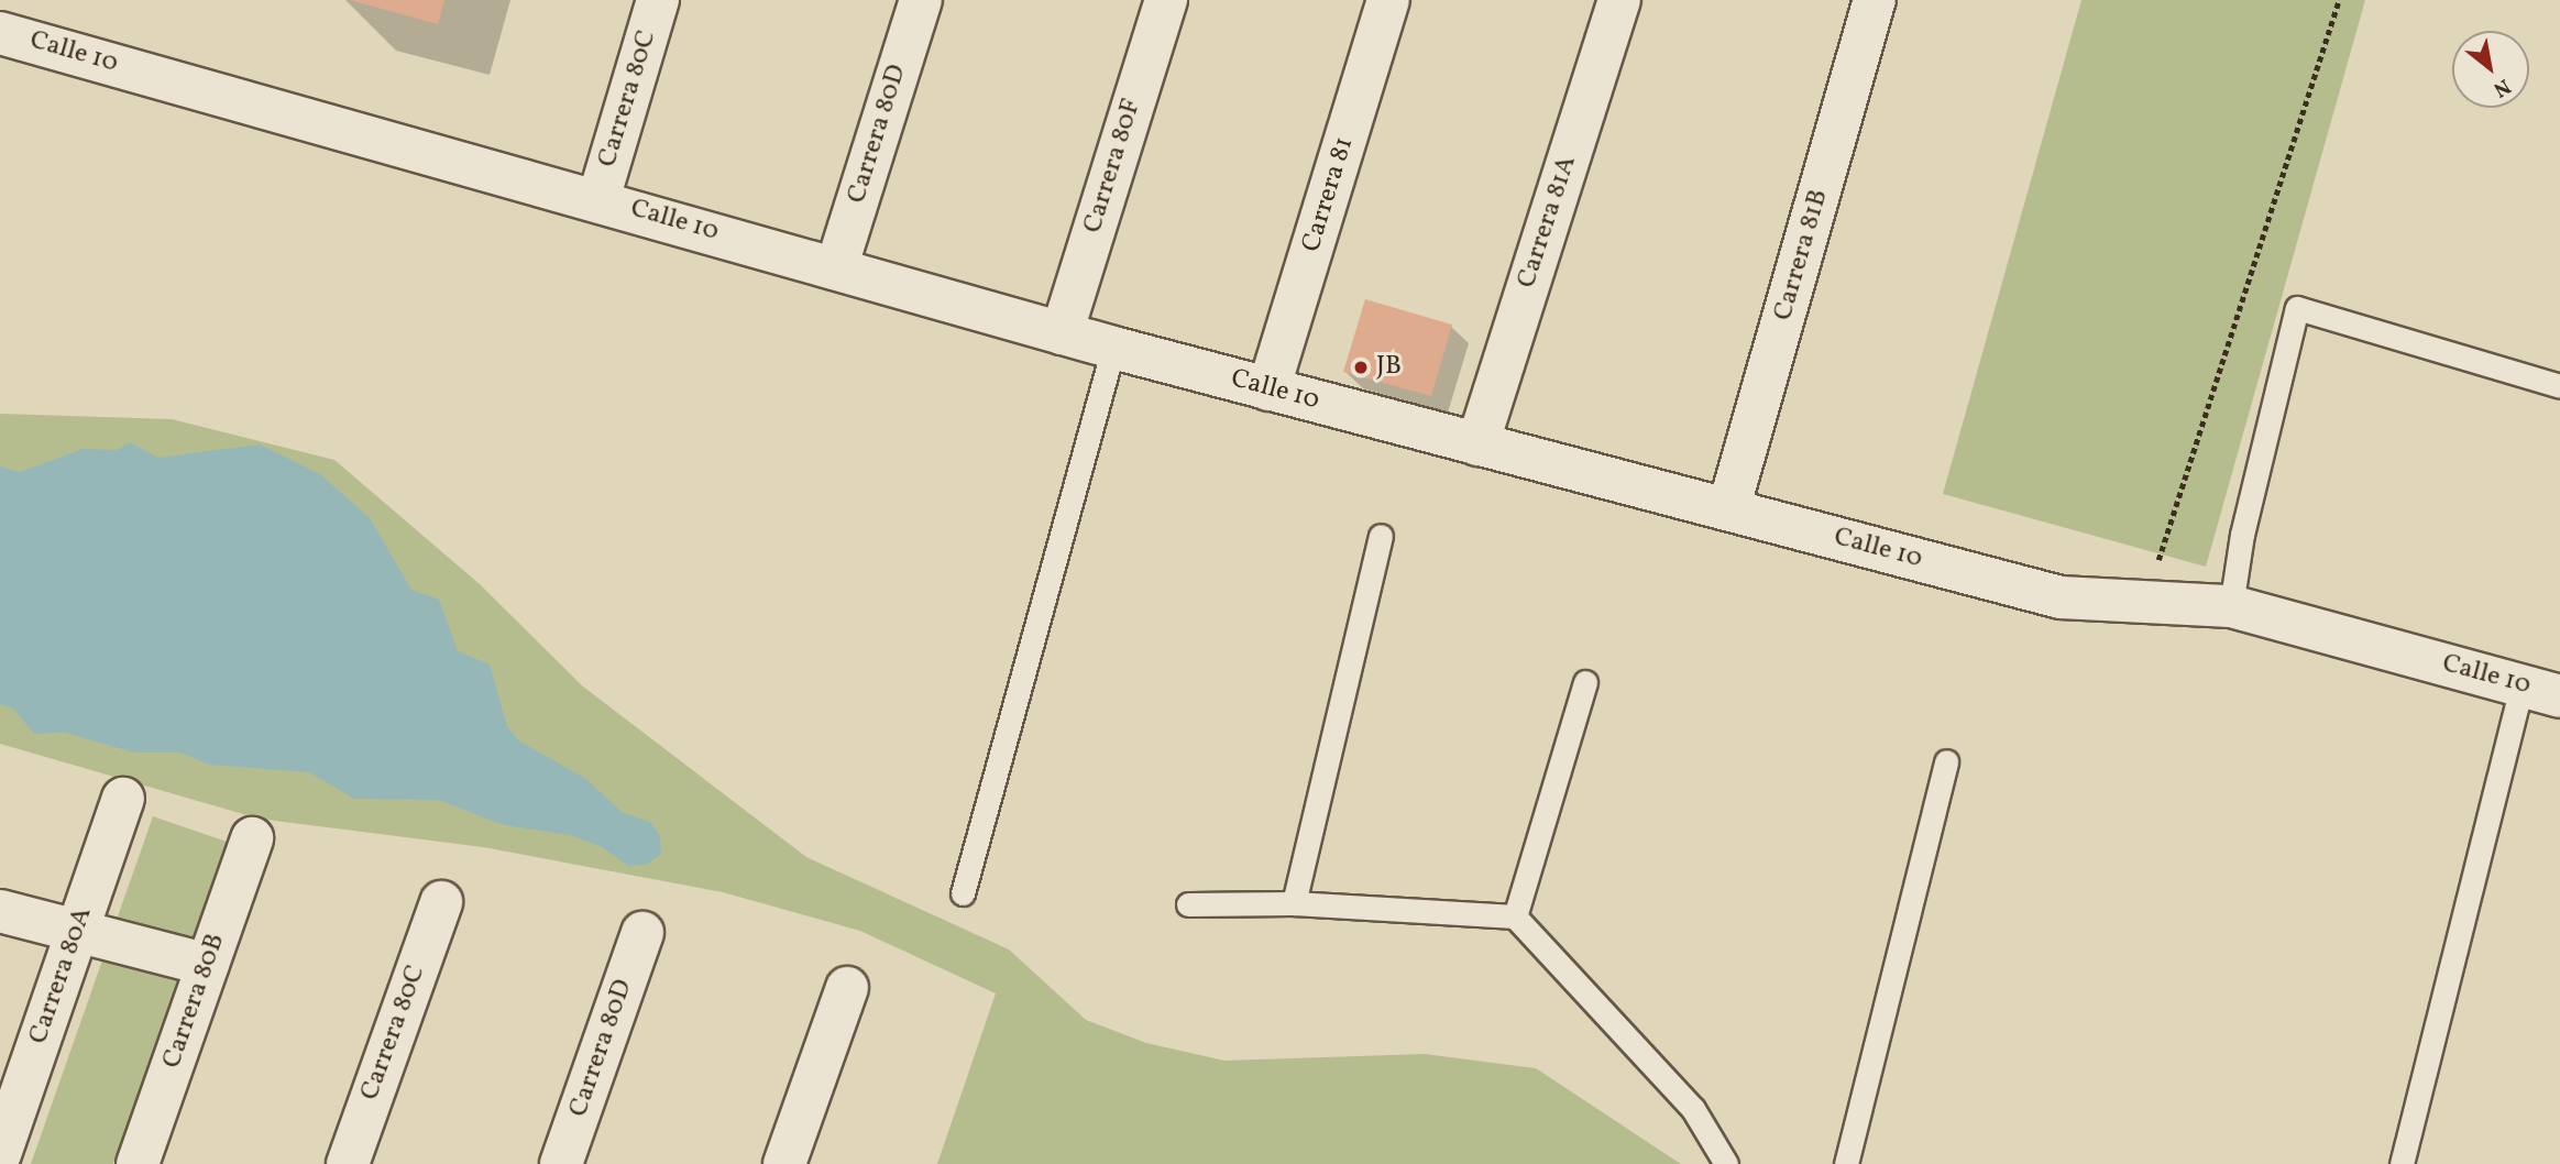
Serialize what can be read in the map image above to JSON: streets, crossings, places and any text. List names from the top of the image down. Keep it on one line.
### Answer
{"streets":{"street":["Calle 10","Carrera 80C","Carrera 80D","Carrera 80F","Carrera 81","Carrera 81A","Carrera 81B","Carrera 80A","Carrera 80B"]},"crossings":[["Calle 10","Carrera 80C"],["Calle 10","Carrera 80D"],["Calle 10","Carrera 80F"],["Calle 10","Carrera 81"],["Calle 10","Carrera 81A"],["Calle 10","Carrera 81B"]],"places":["JB"],"north":"bottom right"}
